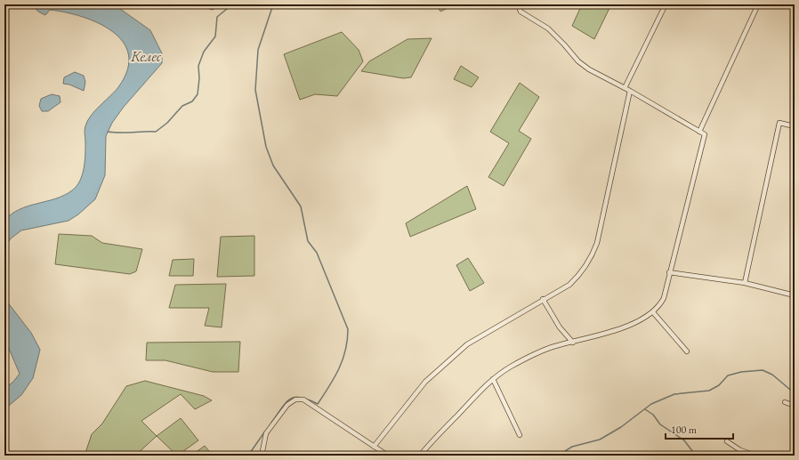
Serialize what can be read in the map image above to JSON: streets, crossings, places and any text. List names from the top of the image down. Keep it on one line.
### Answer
{"water":["Келес"],"scale_bar":"100 m"}
